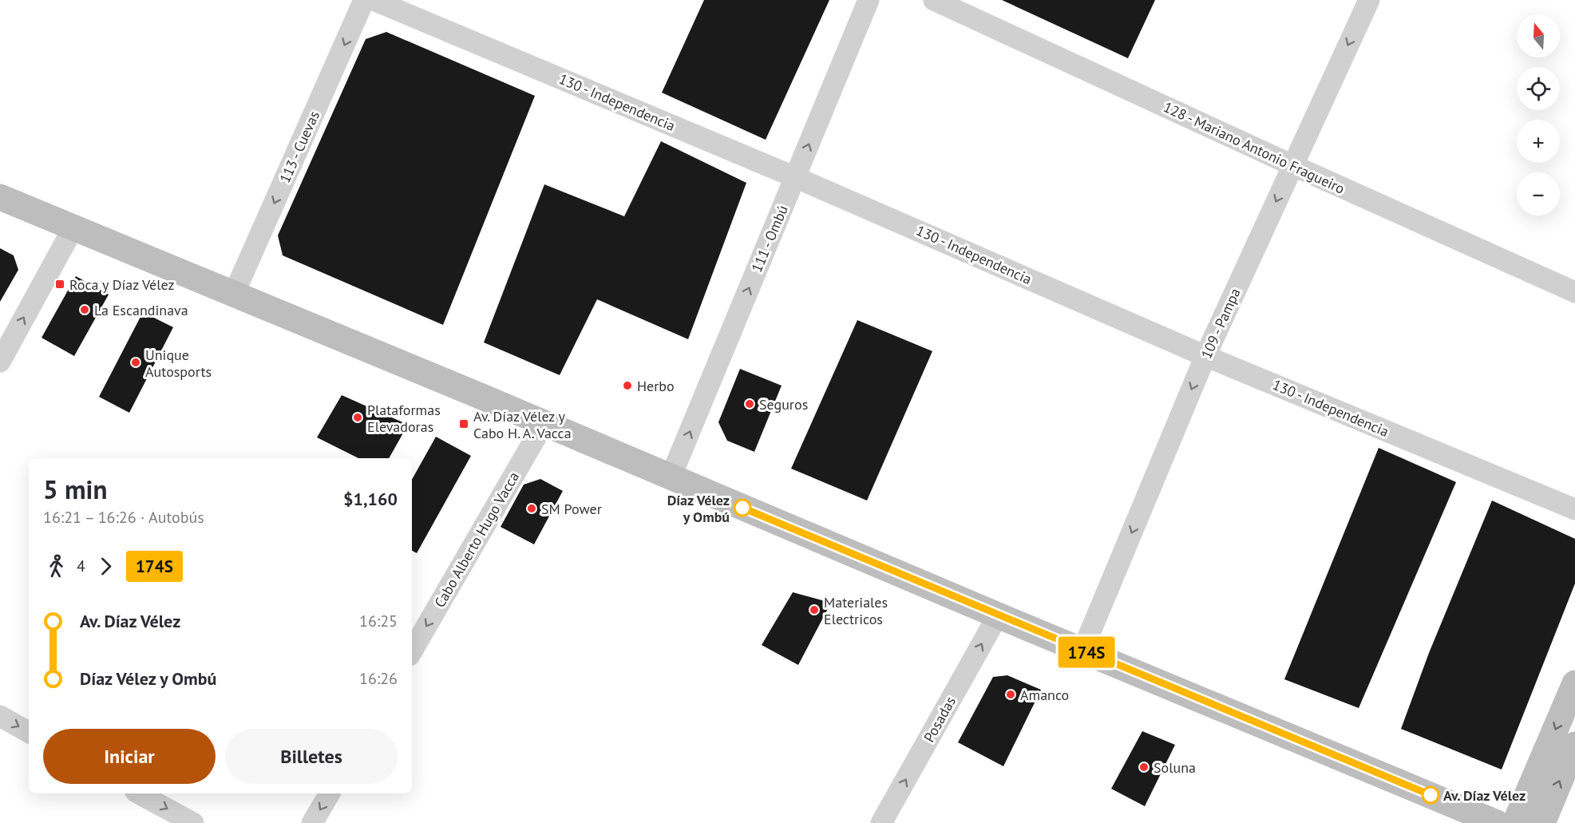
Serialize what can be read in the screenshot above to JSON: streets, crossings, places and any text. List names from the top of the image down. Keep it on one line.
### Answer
{"streets":{"street":["130 - Independencia","113 - Cuevas","128 - Mariano Antonio Fragueiro","111 - Ombú","109 - Pampa","Cabo Alberto Hugo Vacca","Posadas"]},"crossings":[["130 - Independencia","111 - Ombú"],["130 - Independencia","109 - Pampa"],["128 - Mariano Antonio Fragueiro","109 - Pampa"]],"one_way":["113 - Cuevas","111 - Ombú","109 - Pampa","Cabo Alberto Hugo Vacca","Posadas"],"places":{"transit":["Roca y Díaz Vélez","Av. Díaz Vélez y Cabo H. A. Vacca"],"other":["La Escandinava","Unique Autosports","Herbo","Seguros","Plataformas Elevadoras","Díaz Vélez y Ombú","SM Power","Materiales Electricos","Amanco","Soluna","Av. Díaz Vélez"]},"lines":["bus line 174S"],"north":"top","page":{"on_map":"174S","map_buttons":["+","−"],"heading":["5 min","16:21 – 16:26 · Autobús","$1,160"],"legs":["4","174S"],"list":[{"name":"Av. Díaz Vélez","value":"16:25"},{"name":"Díaz Vélez y Ombú","value":"16:26"}],"buttons":["Iniciar","Billetes"]}}
